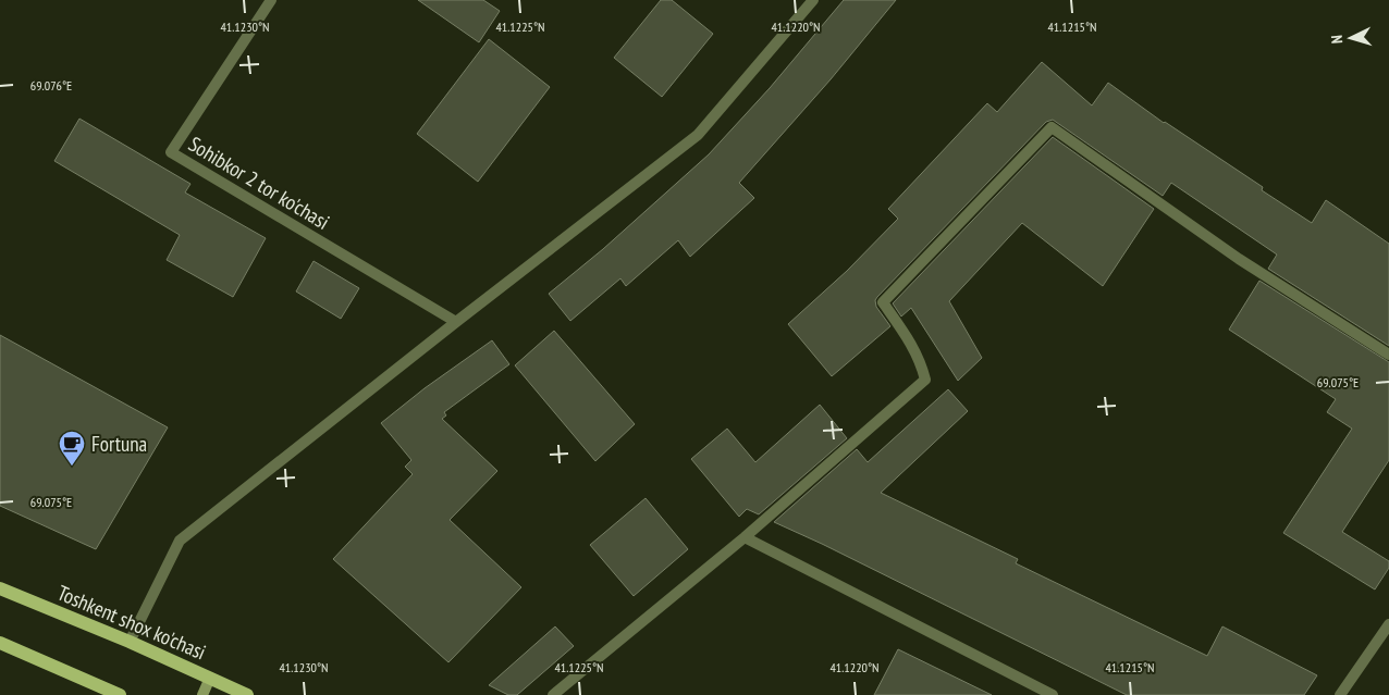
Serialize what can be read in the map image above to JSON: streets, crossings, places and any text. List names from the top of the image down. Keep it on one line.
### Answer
{"streets":{"main road":["Toshkent shox ko'chasi"],"street":["Sohibkor 2 tor ko'chasi"]},"places":{"cafe":["Fortuna"]},"north":"left","coordinates":["41.1230°N","41.1225°N","41.1220°N","41.1215°N","69.076°E","69.075°E"]}
